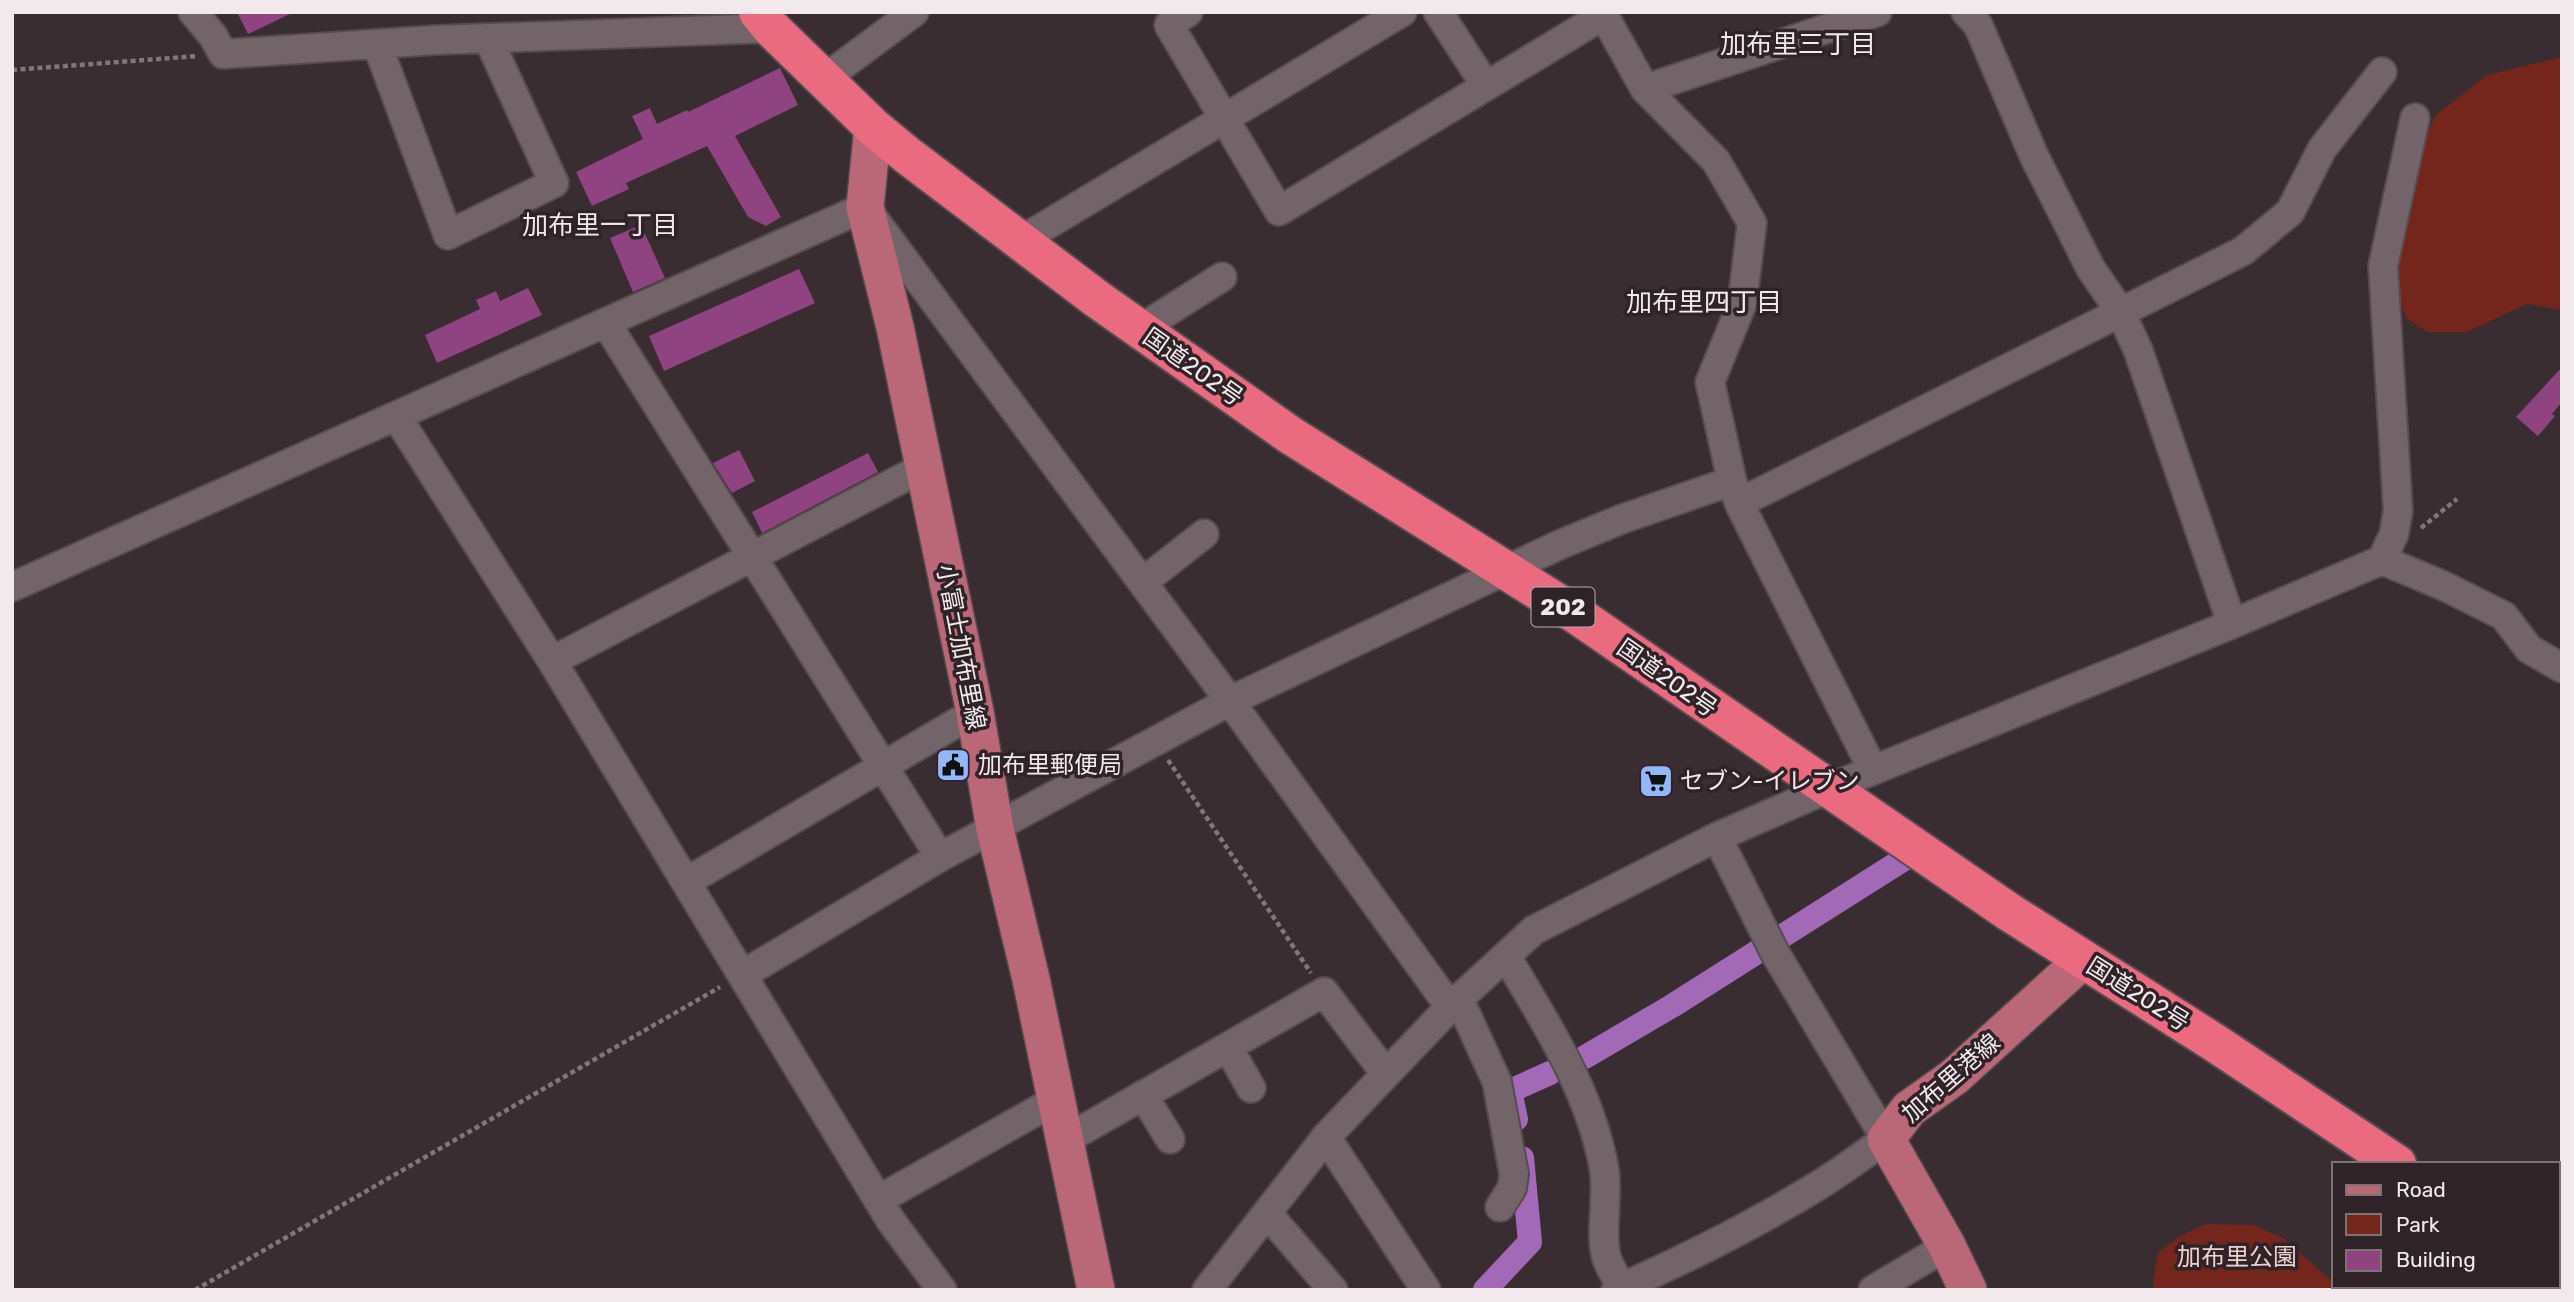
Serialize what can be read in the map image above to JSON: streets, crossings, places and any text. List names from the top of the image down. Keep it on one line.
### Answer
{"streets":{"highway":["国道202号","202"],"main road":["小富士加布里線","加布里港線"]},"crossings":[["国道202号","小富士加布里線"],["国道202号","加布里港線"]],"districts":["加布里三丁目","加布里一丁目","加布里四丁目"],"parks":["加布里公園"],"places":{"public building":["加布里郵便局"],"supermarket":["セブン-イレブン"]},"legend":["Road","Park","Building"]}
